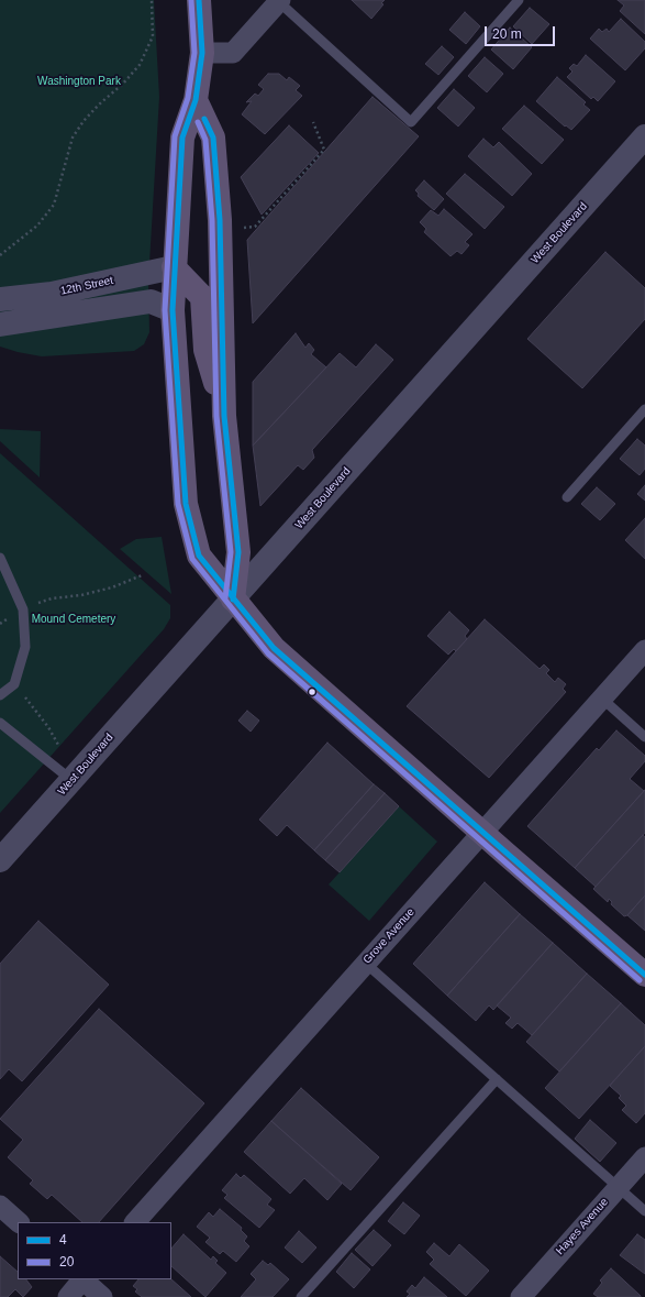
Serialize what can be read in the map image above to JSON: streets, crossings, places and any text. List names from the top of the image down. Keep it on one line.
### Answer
{"streets":{"street":["West Boulevard","12th Street","Grove Avenue","Hayes Avenue"]},"parks":["Washington Park","Mound Cemetery"],"lines":["transit line 4","transit line 20"],"legend":["4","20"],"scale_bar":"20 m"}
